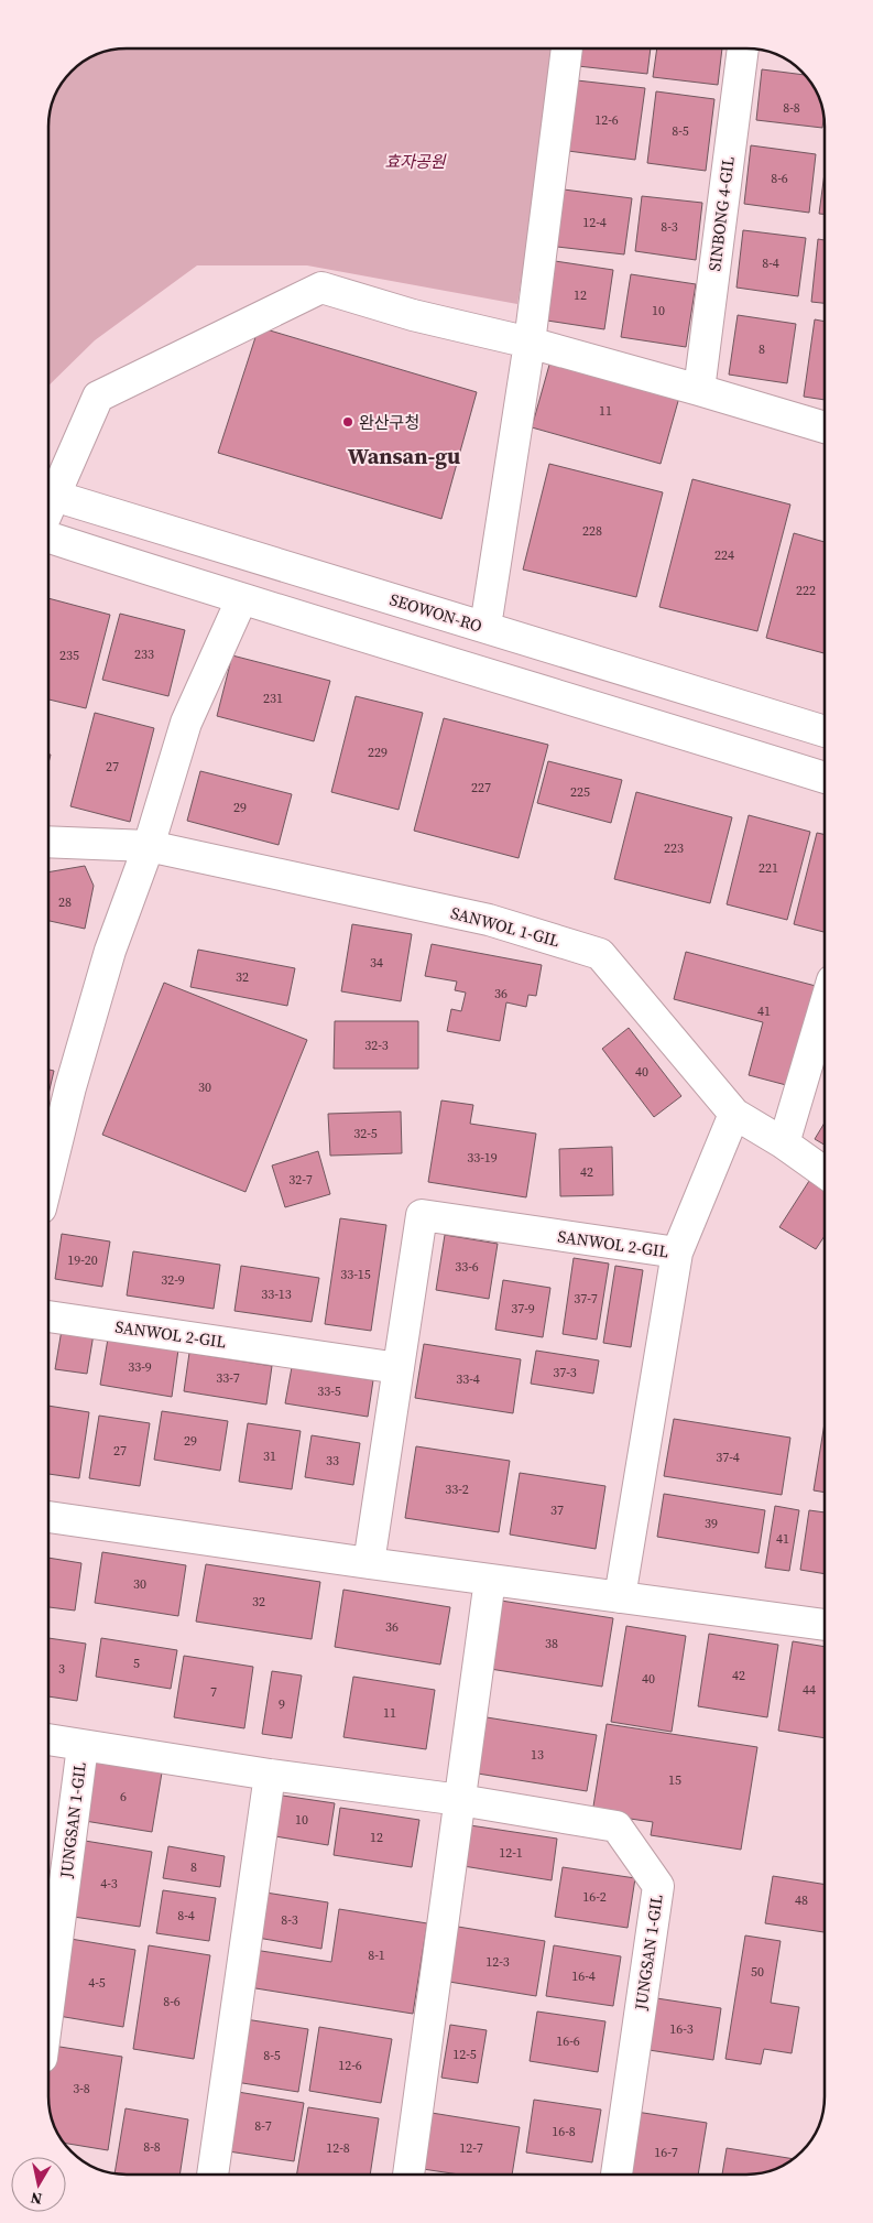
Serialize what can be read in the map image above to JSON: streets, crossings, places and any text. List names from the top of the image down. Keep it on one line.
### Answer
{"streets":{"street":["SINBONG 4-GIL","SEOWON-RO","SANWOL 1-GIL","SANWOL 2-GIL","JUNGSAN 1-GIL"]},"districts":["Wansan-gu"],"parks":["효자공원"],"places":["완산구청"],"house_numbers":["8-8","12-6","8-5","8-6","12-4","8-3","8-4","12","10","8","11","228","224","222","233","235","231","229","27","227","225","29","223","221","28","34","32","36","41","32-3","40","30","32-5","33-19","42","32-7","19-20","33-6","33-15","32-9","33-13","37-7","37-9","33-9","37-3","33-7","33-4","33-5","29","27","31","37-4","33","33-2","37","39","41","30","32","36","38","5","3","42","40","44","7","9","11","13","15","6","10","12","12-1","8","4-3","16-2","48","8-4","8-3","8-1","12-3","50","16-4","4-5","8-6","16-3","16-6","12-5","8-5","12-6","3-8","8-7","16-8","8-8","12-8","12-7","16-7"],"north":"bottom"}
